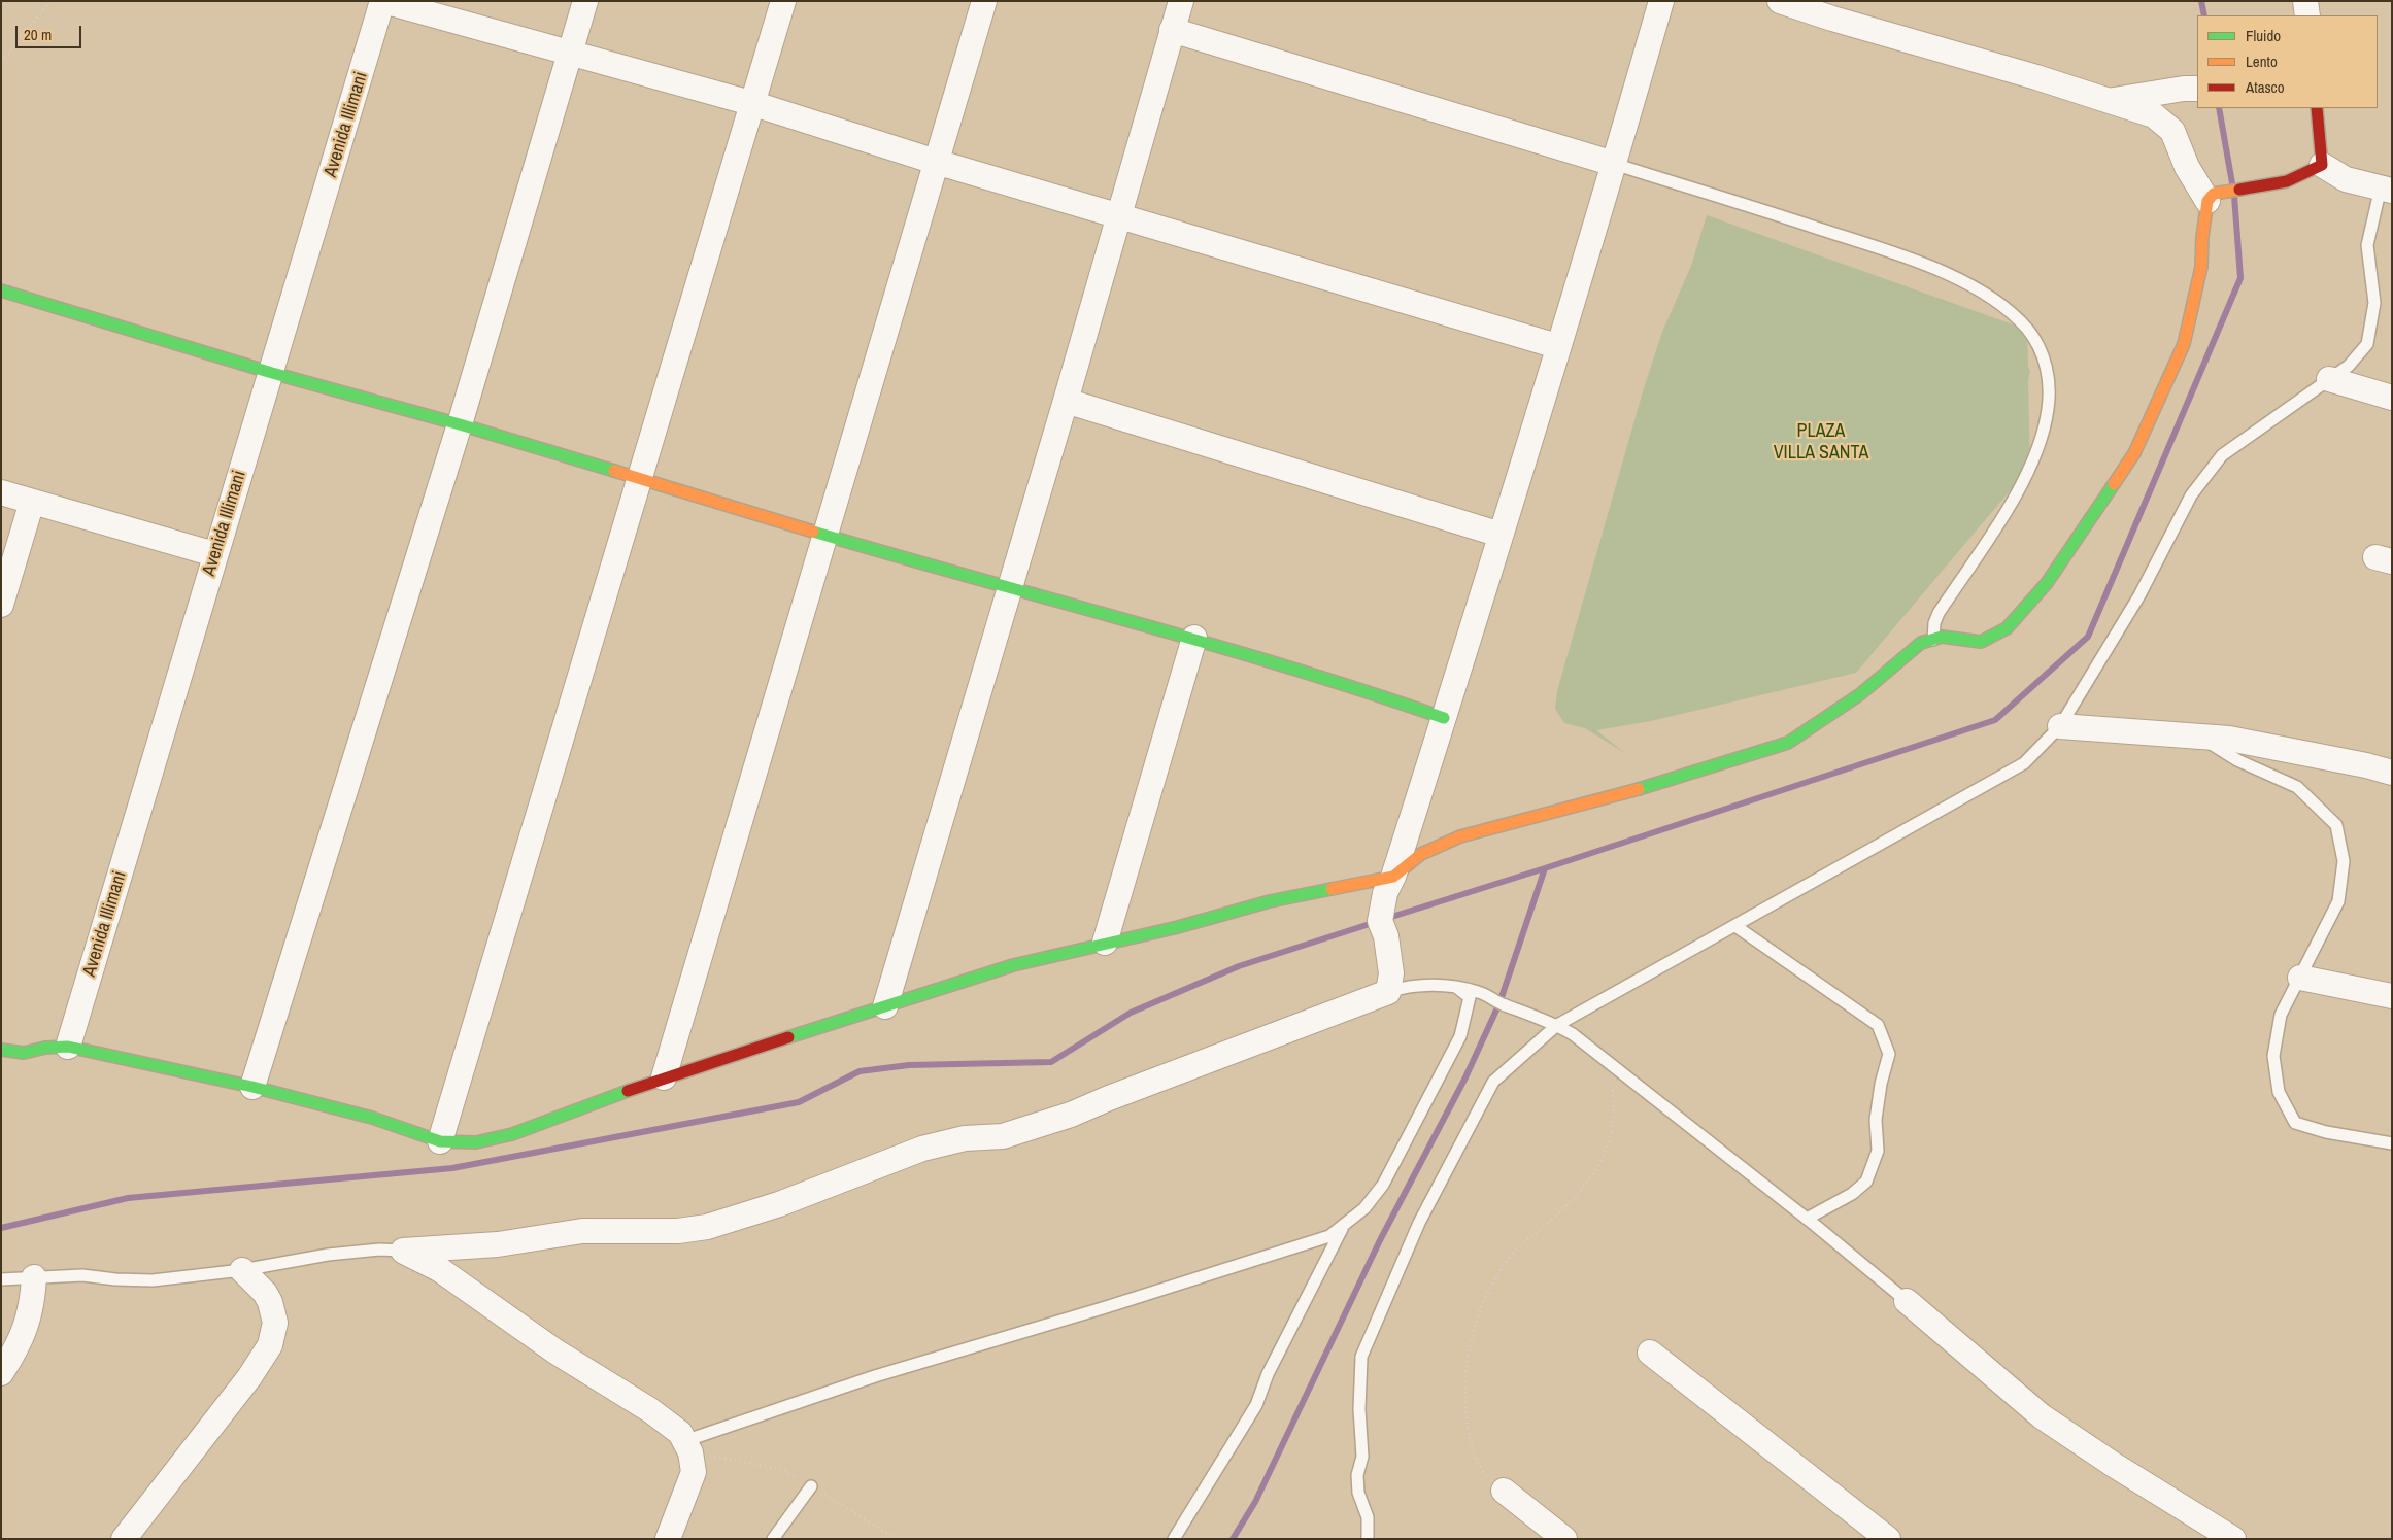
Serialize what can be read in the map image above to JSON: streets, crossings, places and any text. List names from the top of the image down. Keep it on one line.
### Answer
{"streets":{"street":["Avenida Illimani"]},"parks":["PLAZA VILLA SANTA"],"legend":["Fluido","Lento","Atasco"],"scale_bar":"20 m"}
